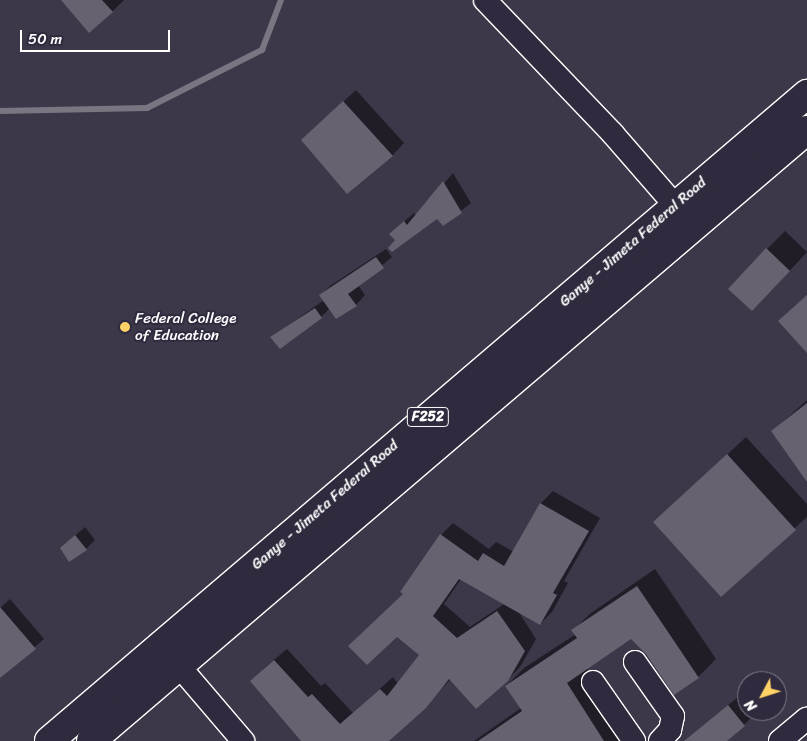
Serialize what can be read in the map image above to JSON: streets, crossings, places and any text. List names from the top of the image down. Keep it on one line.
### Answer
{"streets":{"main road":["Ganye - Jimeta Federal Road","F252"]},"places":["Federal College of Education"],"scale_bar":"50 m","north":"bottom left"}
